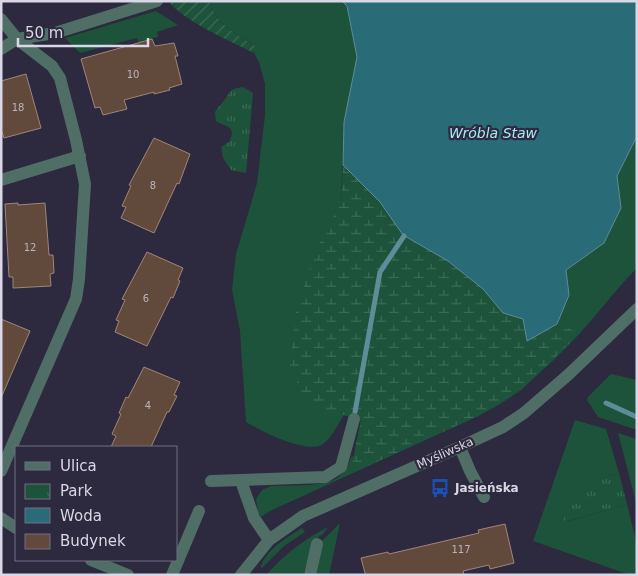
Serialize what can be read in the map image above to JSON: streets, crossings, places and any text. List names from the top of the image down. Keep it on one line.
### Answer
{"streets":{"street":["Myśliwska"]},"water":["Wróbla Staw"],"places":{"bus stop":["Jasieńska"]},"house_numbers":["10","18","8","12","6","4","117"],"legend":["Ulica","Park","Woda","Budynek"],"scale_bar":"50 m"}
